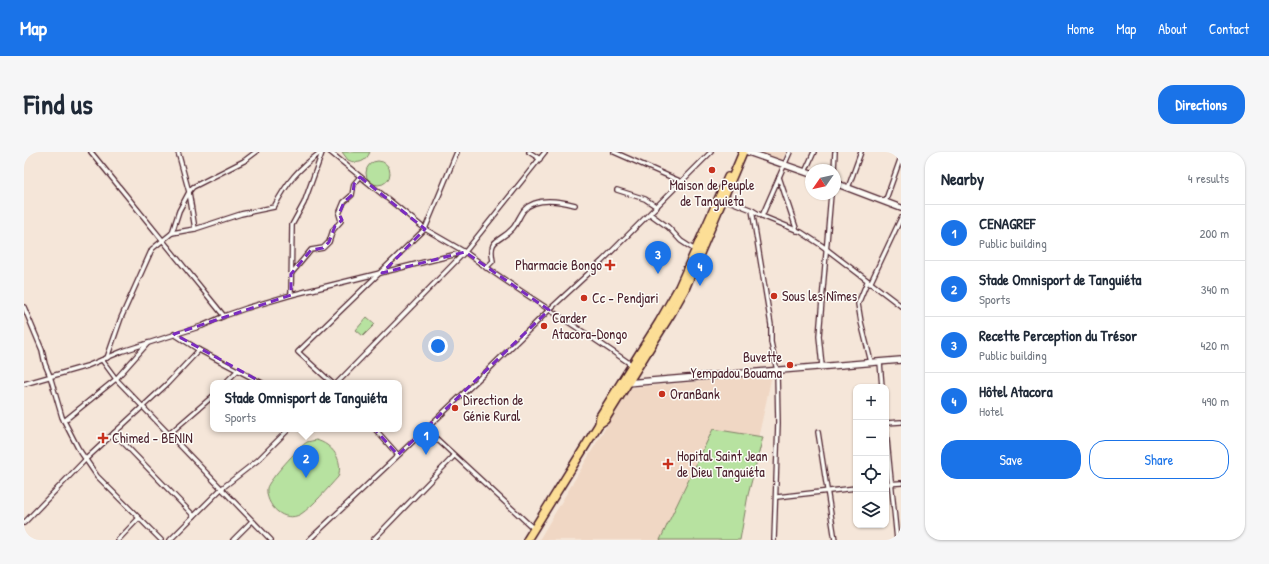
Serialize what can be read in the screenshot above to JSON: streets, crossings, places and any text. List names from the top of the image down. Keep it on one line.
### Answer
{"places":{"other":["Maison de Peuple de Tanguieta","Sous les Nîmes","Cc - Pendjari","Carder Atacora-Dongo","Buvette Yempadou Bouama","OranBank","Direction de Génie Rural"],"health":["Pharmacie Bongo","Chimed - BENIN","Hopital Saint Jean de Dieu Tanguiéta"]},"north":"bottom left","page":{"header":"Map","nav":["Home","Map","About","Contact"],"title":"Find us","buttons":["Directions",["Save","Share"]],"heading":["Nearby","4 results"],"list":[{"mark":"1","name":"CENAGREF","note":"Public building","value":"200 m"},{"mark":"2","name":"Stade Omnisport de Tanguiéta","note":"Sports","value":"340 m"},{"mark":"3","name":"Recette Perception du Trésor","note":"Public building","value":"420 m"},{"mark":"4","name":"Hôtel Atacora","note":"Hotel","value":"490 m"}],"pins":["3","4","1","2"],"popup":["Stade Omnisport de Tanguiéta","Sports"],"map_buttons":["+","−"]}}
